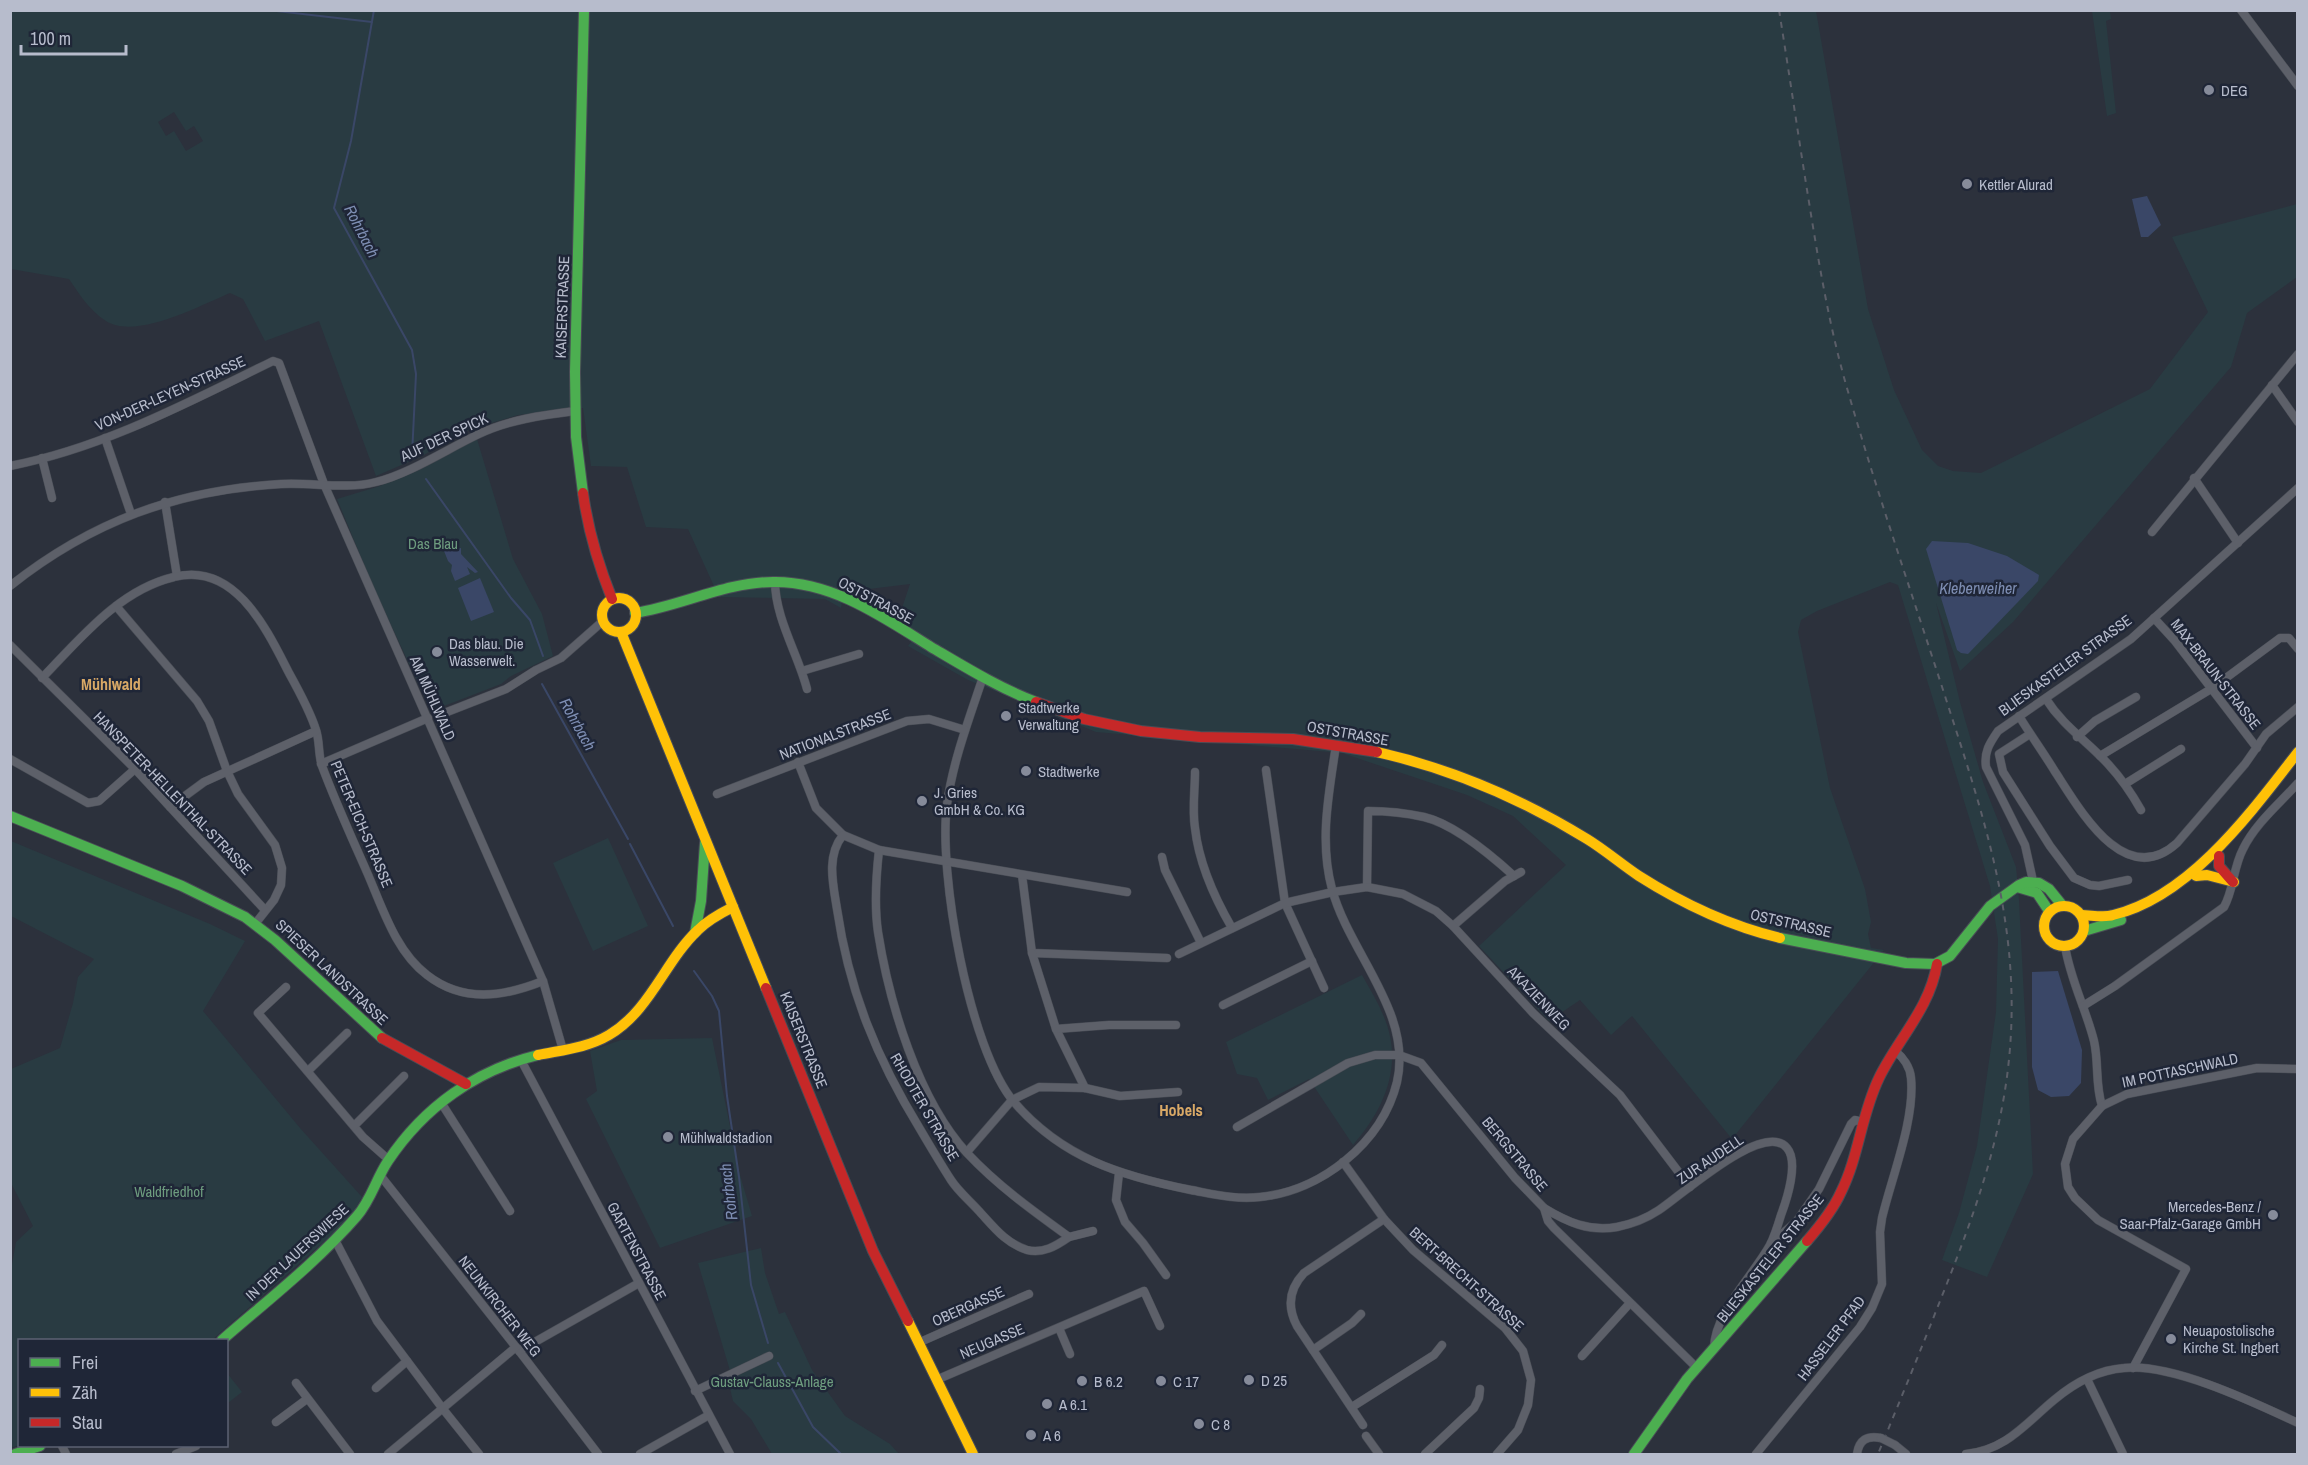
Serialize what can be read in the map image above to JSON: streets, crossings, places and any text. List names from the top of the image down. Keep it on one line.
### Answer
{"streets":{"main road":["KAISERSTRASSE","OSTSTRASSE","BLIESKASTELER STRASSE","SPIESER LANDSTRASSE","IN DER LAUERSWIESE"],"street":["VON-DER-LEYEN-STRASSE","AUF DER SPICK","MAX-BRAUN-STRASSE","AM MÜHLWALD","NATIONALSTRASSE","HANSPETER-HELLENTHAL-STRASSE","PETER-EICH-STRASSE","AKAZIENWEG","IM POTTASCHWALD","RHODTER STRASSE","BERGSTRASSE","ZUR AUDELL","GARTENSTRASSE","BERT-BRECHT-STRASSE","NEUNKIRCHER WEG","OBERGASSE","HASSELER PFAD","NEUGASSE"]},"crossings":[["KAISERSTRASSE","AUF DER SPICK"],["KAISERSTRASSE","OSTSTRASSE"],["KAISERSTRASSE","OBERGASSE"],["KAISERSTRASSE","NEUGASSE"],["VON-DER-LEYEN-STRASSE","AM MÜHLWALD"],["AUF DER SPICK","AM MÜHLWALD"],["OSTSTRASSE","BLIESKASTELER STRASSE"],["BLIESKASTELER STRASSE","MAX-BRAUN-STRASSE"],["BLIESKASTELER STRASSE","BERGSTRASSE"],["BLIESKASTELER STRASSE","ZUR AUDELL"],["BLIESKASTELER STRASSE","HASSELER PFAD"],["AM MÜHLWALD","PETER-EICH-STRASSE"],["HANSPETER-HELLENTHAL-STRASSE","PETER-EICH-STRASSE"],["SPIESER LANDSTRASSE","IN DER LAUERSWIESE"],["AKAZIENWEG","ZUR AUDELL"],["BERGSTRASSE","ZUR AUDELL"],["IN DER LAUERSWIESE","NEUNKIRCHER WEG"]],"districts":["Mühlwald","Hobels"],"water":["Rohrbach","Kleberweiher"],"parks":["Das Blau","Waldfriedhof","Gustav-Clauss-Anlage"],"places":["DEG","Kettler Alurad","Das blau. Die Wasserwelt.","Stadtwerke Verwaltung","Stadtwerke","J. Gries GmbH & Co. KG","Mühlwaldstadion","Mercedes-Benz / Saar-Pfalz-Garage GmbH","Neuapostolische Kirche St. Ingbert","D 25","B 6.2","C 17","A 6.1","C 8","A 6"],"legend":["Frei","Zäh","Stau"],"scale_bar":"100 m"}
